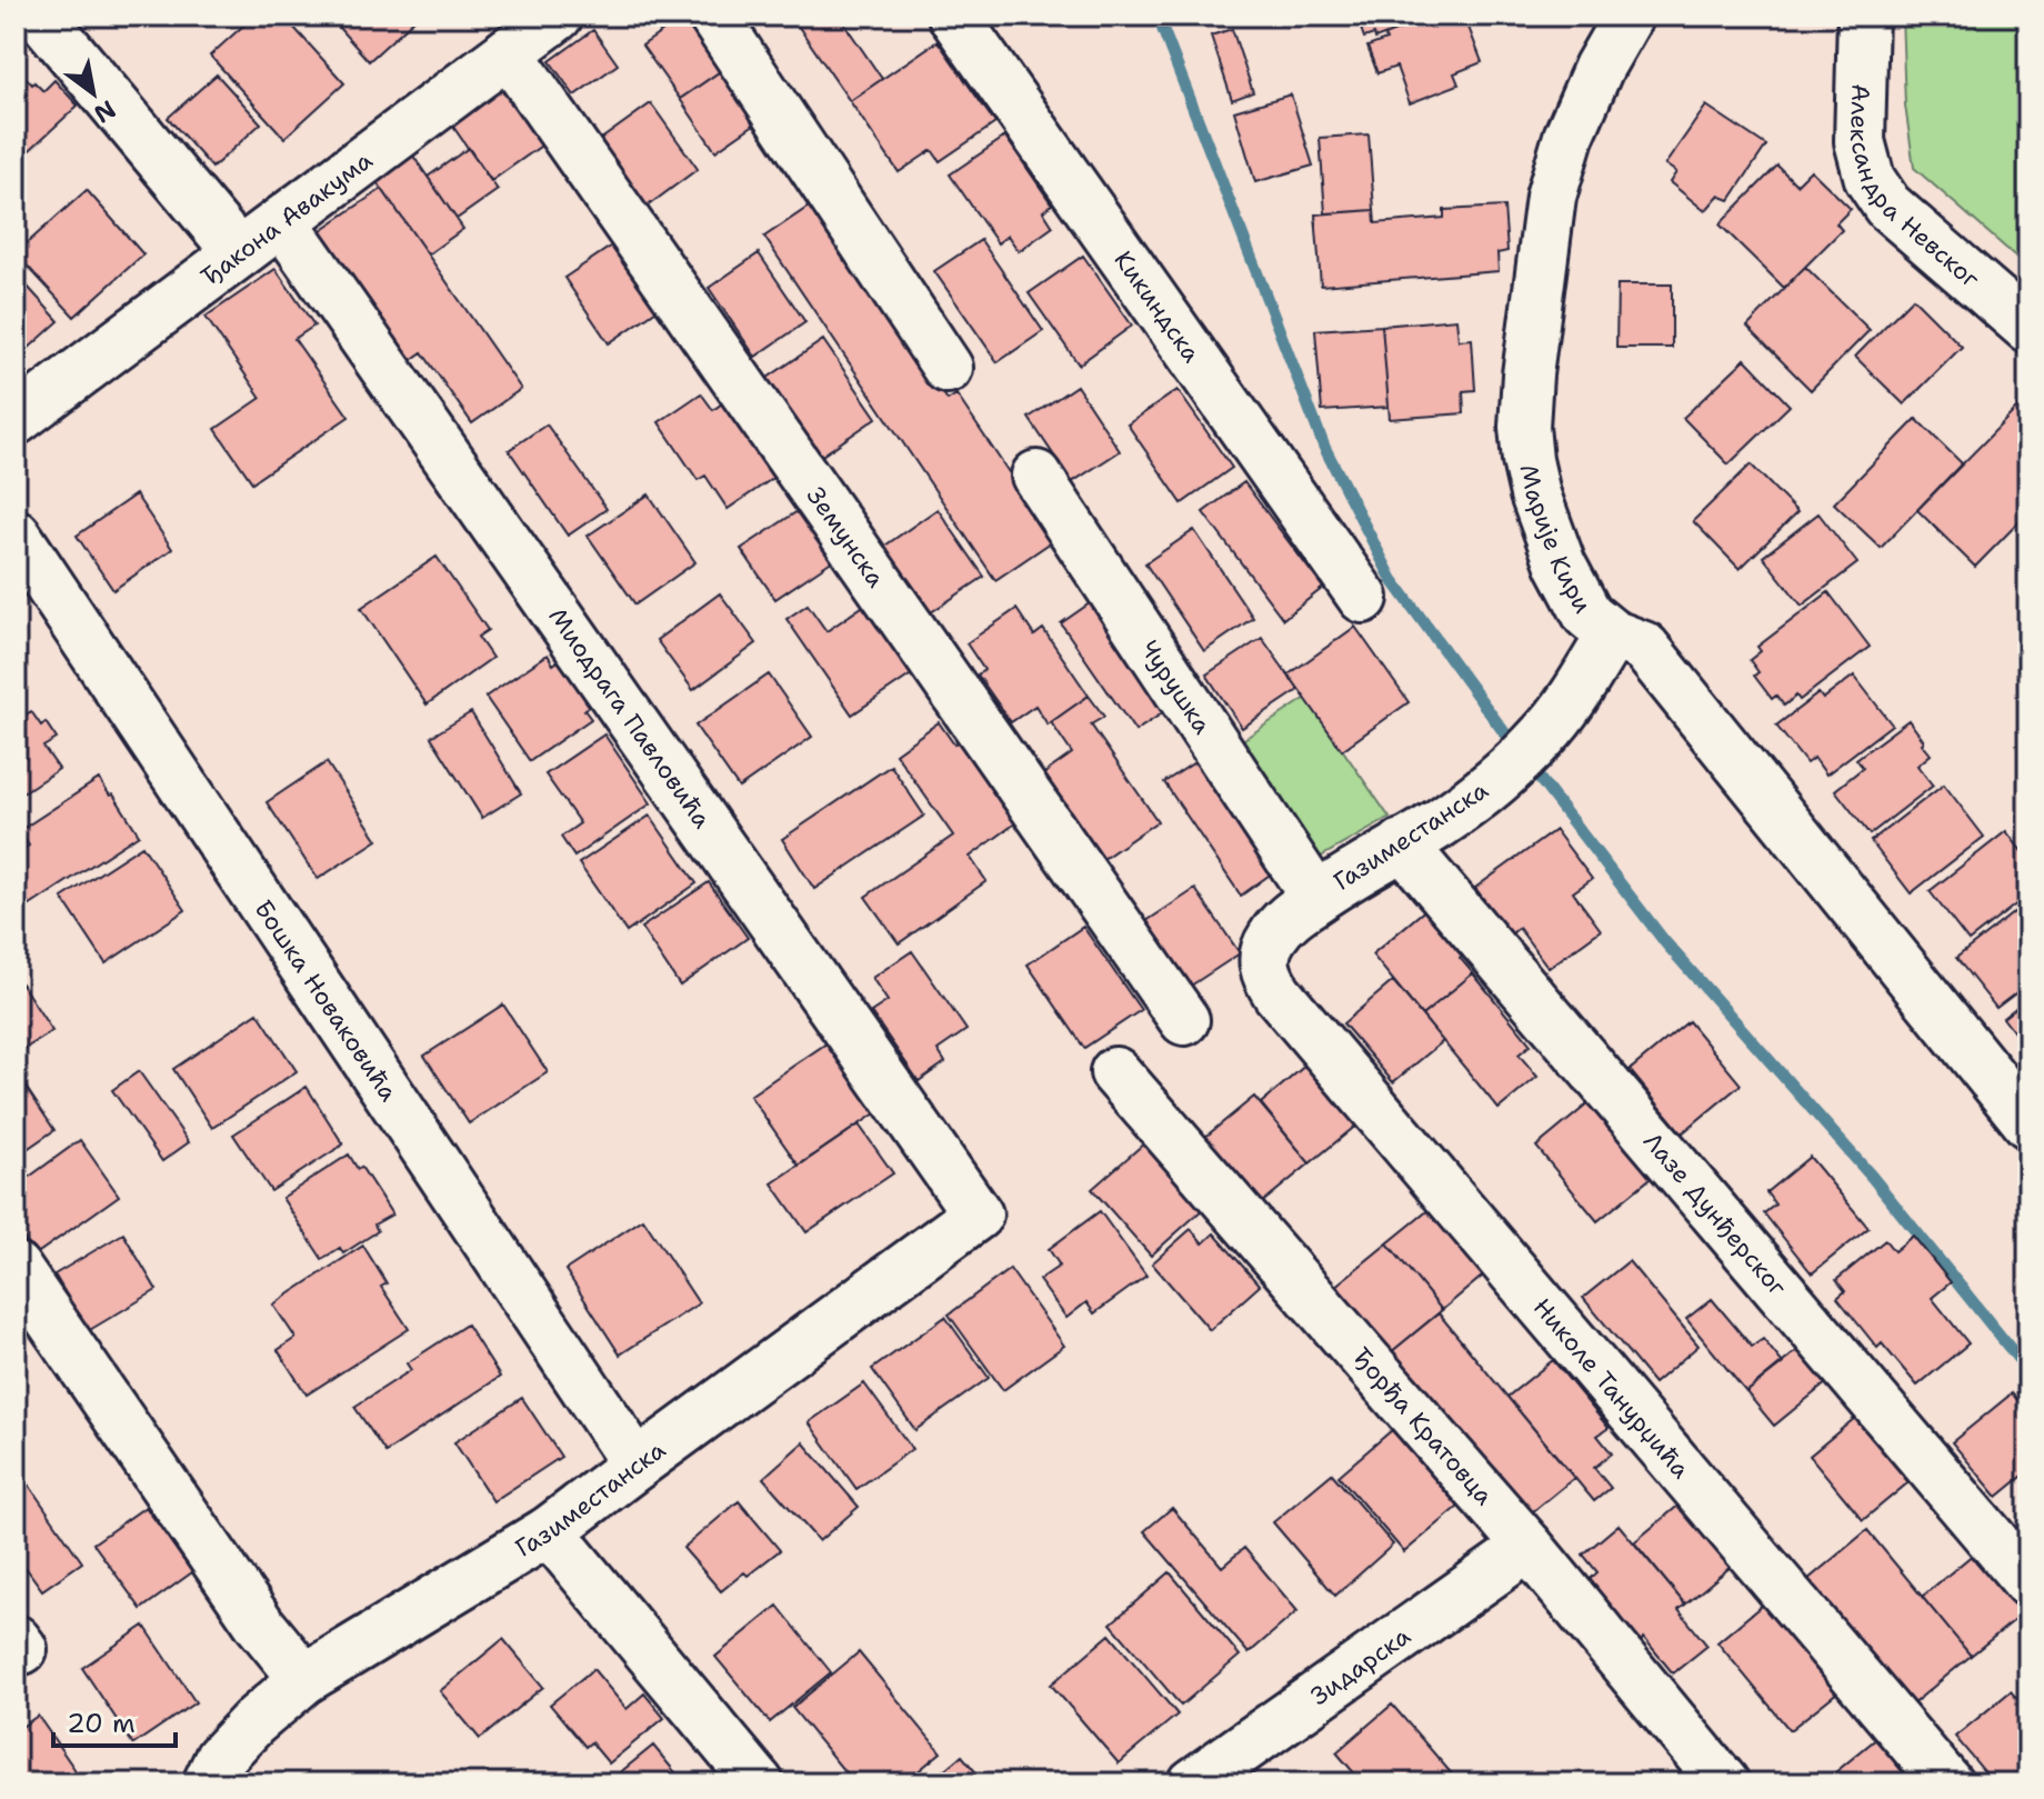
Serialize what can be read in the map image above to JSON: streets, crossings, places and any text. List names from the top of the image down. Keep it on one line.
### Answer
{"streets":{"street":["Александра Невског","Ђакона Авакума","Кикиндска","Земунска","Марије Кири","Чурушка","Миодрага Павловића","Газиместанска","Бошка Новаковића","Лазе Дунђерског","Николе Танурџића","Ђорђа Кратовца","Зидарска"]},"crossings":[["Ђакона Авакума","Земунска"],["Ђакона Авакума","Миодрага Павловића"],["Марије Кири","Газиместанска"],["Чурушка","Газиместанска"],["Миодрага Павловића","Газиместанска"],["Газиместанска","Бошка Новаковића"],["Газиместанска","Лазе Дунђерског"],["Газиместанска","Николе Танурџића"],["Ђорђа Кратовца","Зидарска"]],"scale_bar":"20 m","north":"bottom right"}
